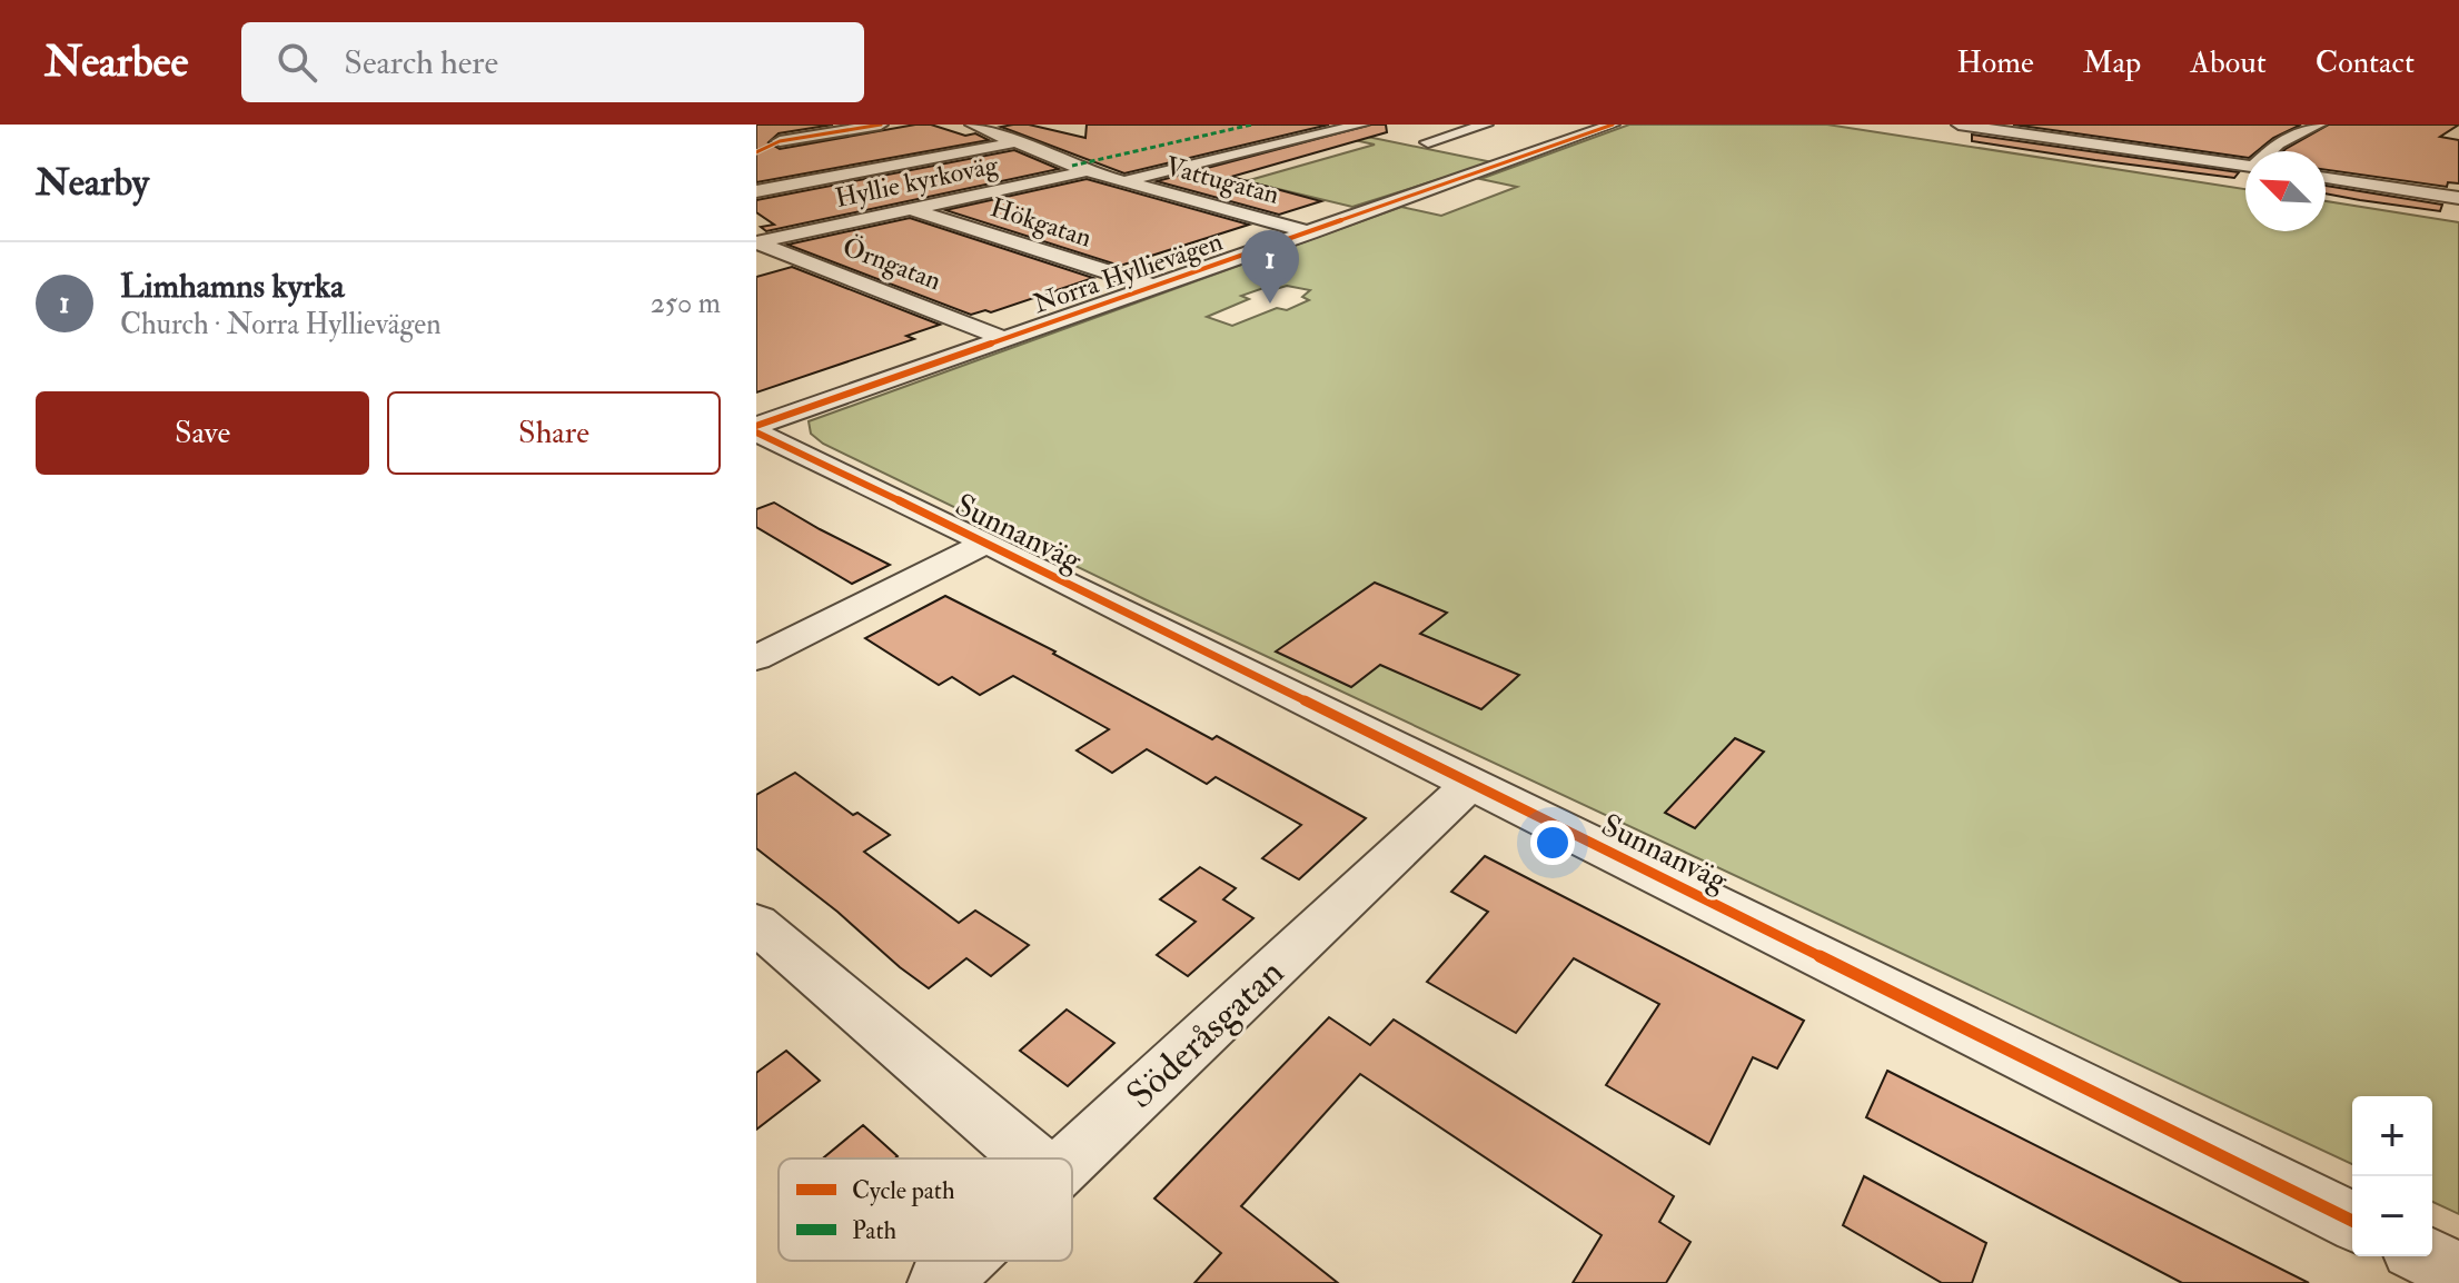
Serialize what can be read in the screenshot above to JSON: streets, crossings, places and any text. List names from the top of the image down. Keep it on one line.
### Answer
{"streets":{"street":["Vattugatan","Hyllie kyrkoväg","Hökgatan","Örngatan","Norra Hyllievägen","Sunnanväg","Söderåsgatan"]},"crossings":[["Vattugatan","Hyllie kyrkoväg"],["Vattugatan","Norra Hyllievägen"],["Hyllie kyrkoväg","Hökgatan"],["Hyllie kyrkoväg","Örngatan"],["Hökgatan","Norra Hyllievägen"],["Örngatan","Norra Hyllievägen"],["Sunnanväg","Söderåsgatan"]],"legend":["Cycle path","Path"],"north":"top left","page":{"header":"Nearbee","search":"Search here","nav":["Home","Map","About","Contact"],"heading":"Nearby","pins":"1","list":[{"mark":"1","name":"Limhamns kyrka","note":"Church · Norra Hyllievägen","value":"250 m"}],"buttons":["Save","Share"],"map_buttons":["+","−"]}}
